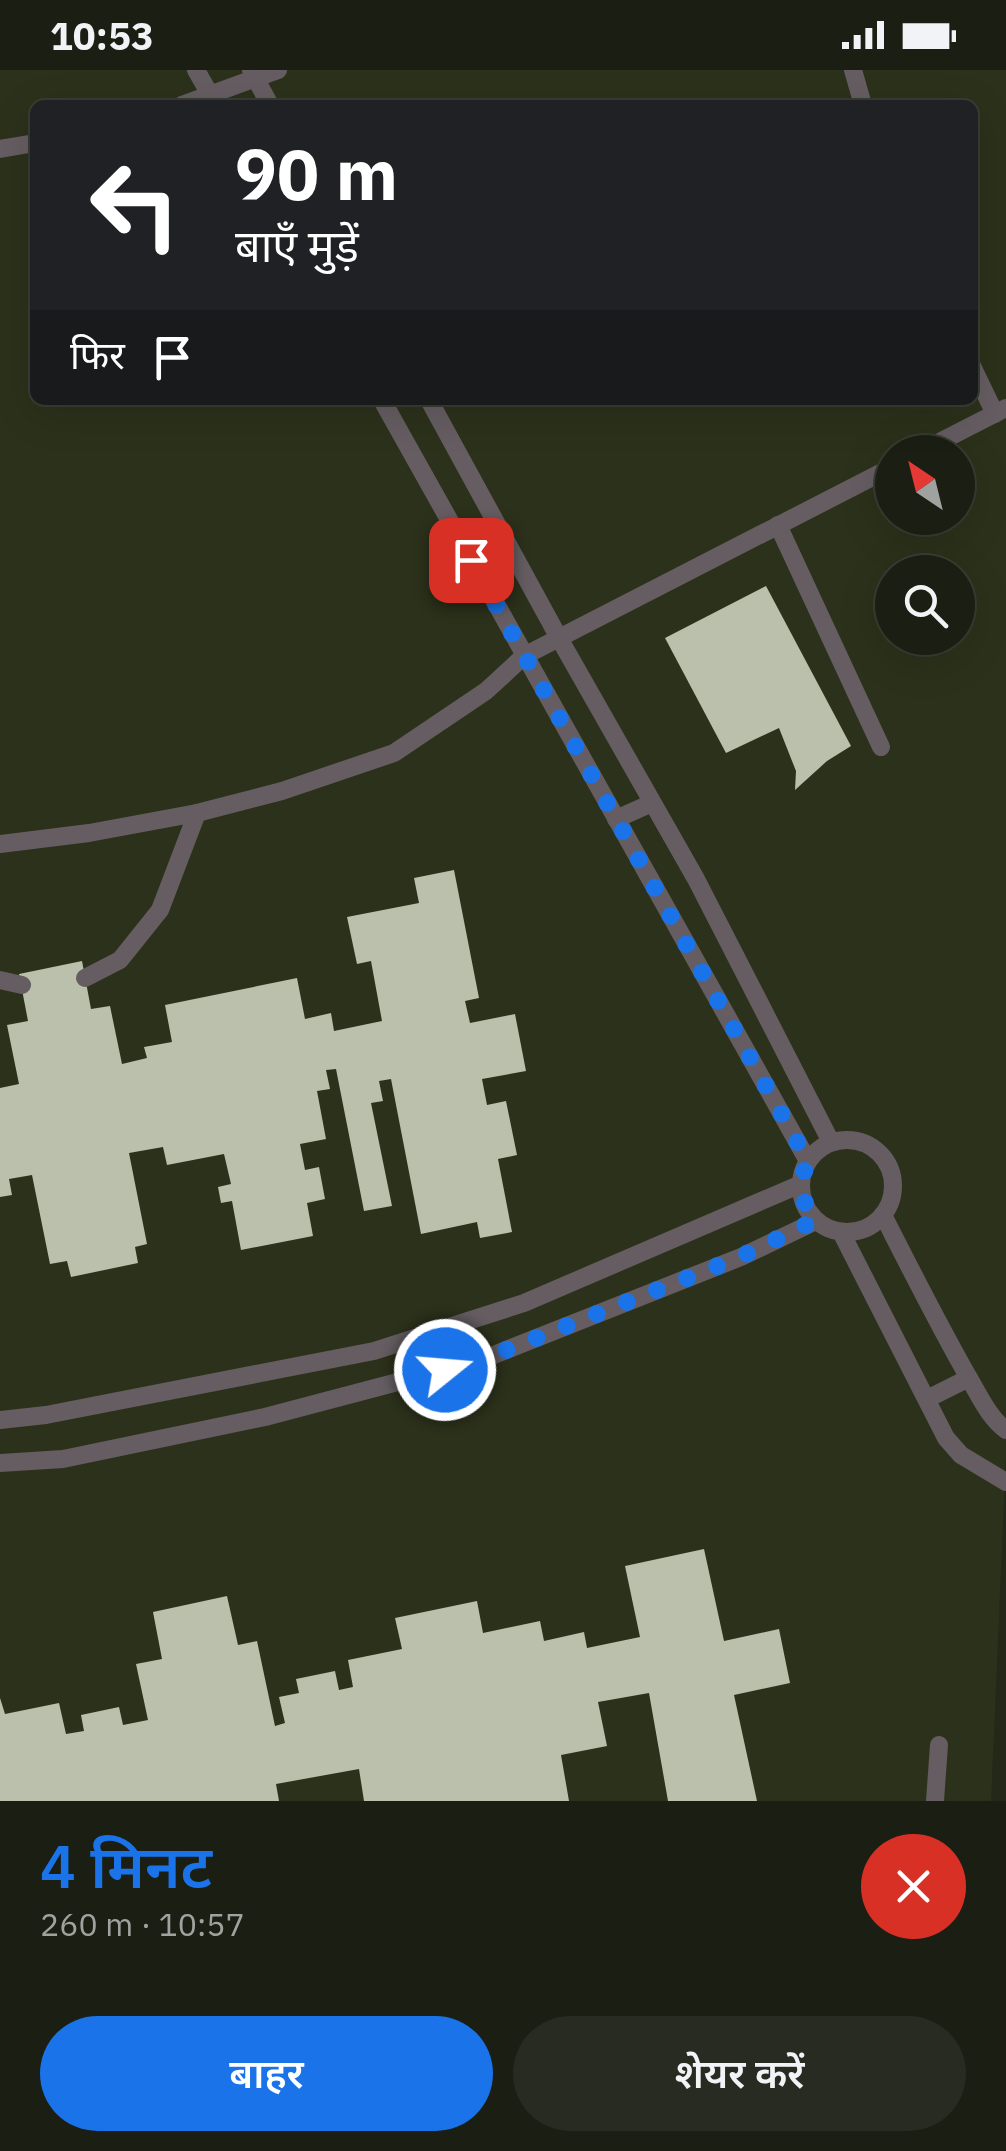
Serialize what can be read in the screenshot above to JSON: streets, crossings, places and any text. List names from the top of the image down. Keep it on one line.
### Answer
{"north":"top left","page":{"status":"10:53","turn":["90 m","बाएँ मुड़ें"],"then":"फिर","heading":["4 मिनट","260 m · 10:57"],"buttons":["बाहर","शेयर करें"]}}
